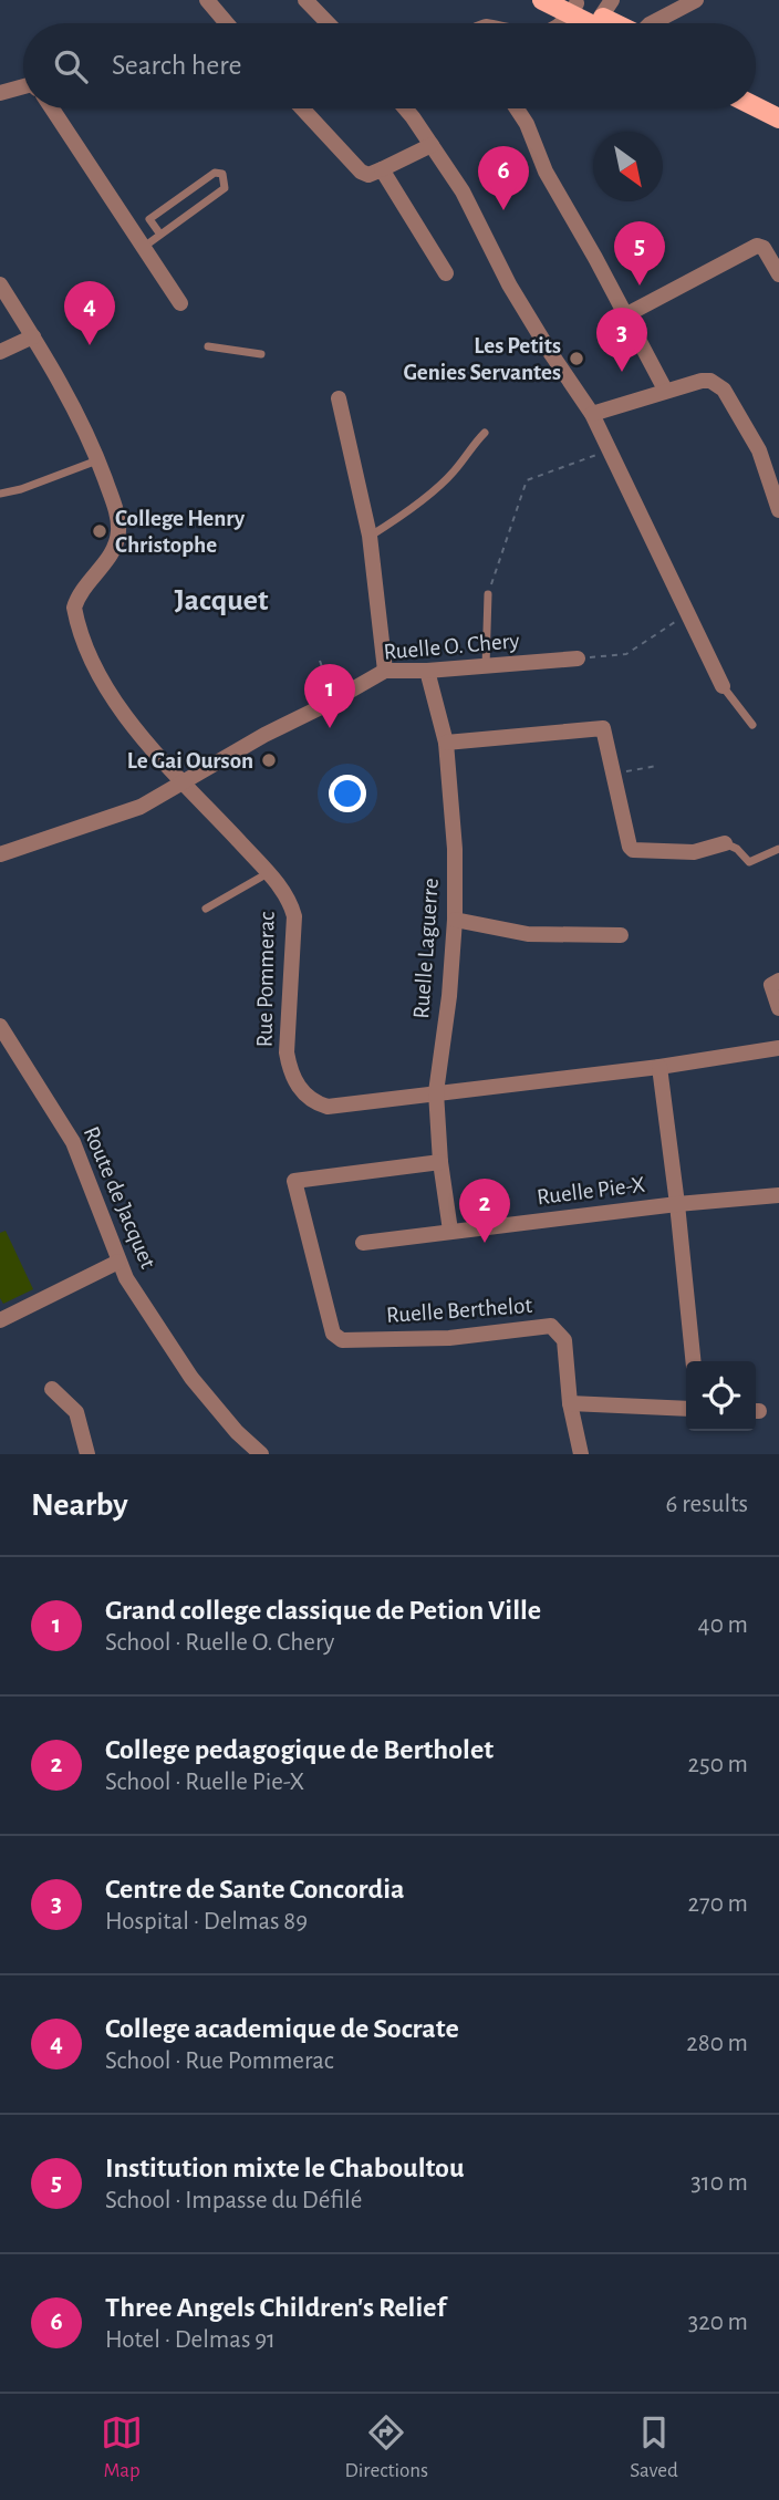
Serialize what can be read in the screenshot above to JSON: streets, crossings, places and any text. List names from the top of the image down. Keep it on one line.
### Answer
{"streets":{"street":["Ruelle O. Chery","Ruelle Laguerre","Rue Pommerac","Ruelle Pie-X","Route de Jacquet","Ruelle Berthelot"]},"crossings":[["Ruelle O. Chery","Ruelle Laguerre"],["Ruelle O. Chery","Rue Pommerac"],["Ruelle Laguerre","Rue Pommerac"],["Ruelle Laguerre","Ruelle Pie-X"],["Ruelle Laguerre","Ruelle Berthelot"]],"districts":["Jacquet"],"places":["Les Petits Genies Servantes","College Henry Christophe","Le Gai Ourson"],"north":"bottom right","page":{"search":"Search here","pins":["6","5","4","3","1","2"],"heading":["Nearby","6 results"],"list":[{"mark":"1","name":"Grand college classique de Petion Ville","note":"School · Ruelle O. Chery","value":"40 m"},{"mark":"2","name":"College pedagogique de Bertholet","note":"School · Ruelle Pie-X","value":"250 m"},{"mark":"3","name":"Centre de Sante Concordia","note":"Hospital · Delmas 89","value":"270 m"},{"mark":"4","name":"College academique de Socrate","note":"School · Rue Pommerac","value":"280 m"},{"mark":"5","name":"Institution mixte le Chaboultou","note":"School · Impasse du Défilé","value":"310 m"},{"mark":"6","name":"Three Angels Children's Relief","note":"Hotel · Delmas 91","value":"320 m"}],"nav":["Map","Directions","Saved"]}}
